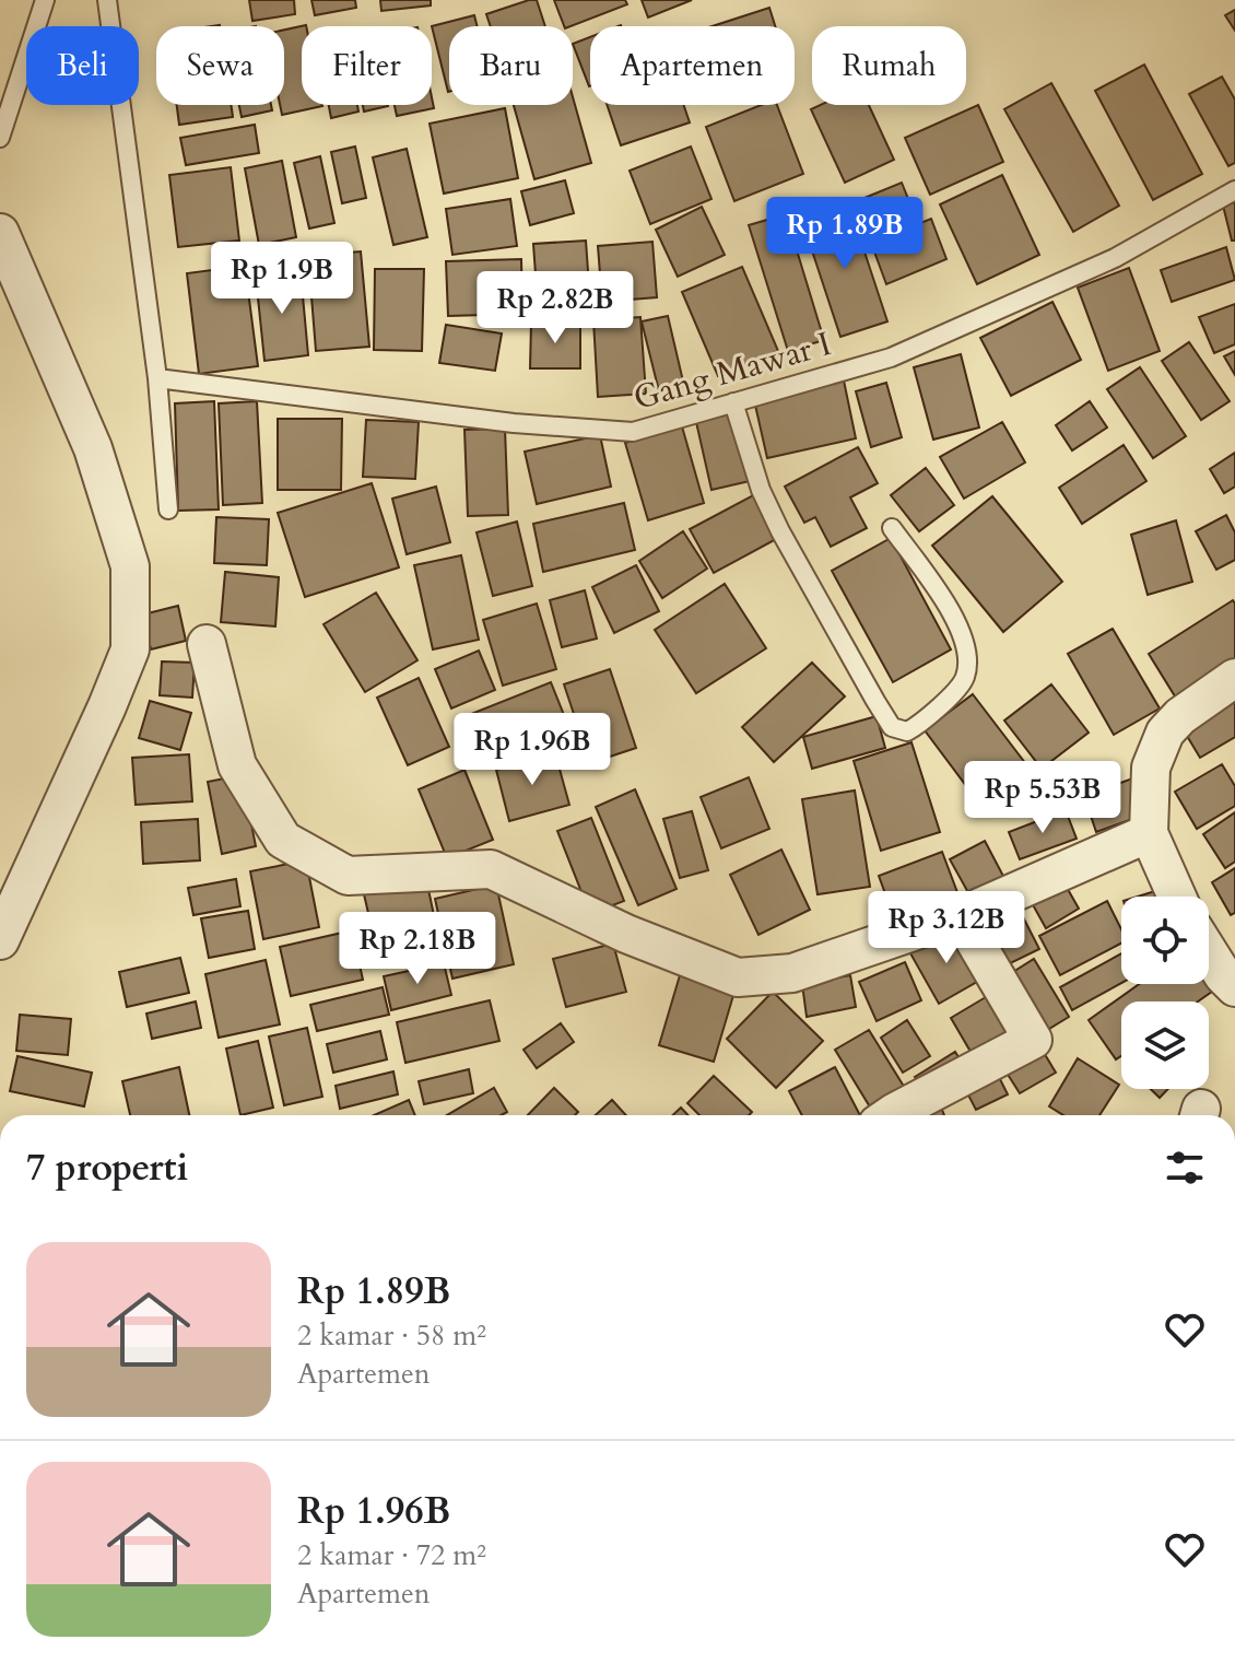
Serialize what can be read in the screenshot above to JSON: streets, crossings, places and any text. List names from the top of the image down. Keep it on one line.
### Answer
{"streets":{"lane":["Gang Mawar I"]},"page":{"chip":["Beli","Sewa","Filter","Baru","Apartemen","Rumah"],"price":["Rp 1.89B","Rp 1.9B","Rp 2.82B","Rp 1.96B","Rp 5.53B","Rp 3.12B","Rp 2.18B"],"heading":"7 properti","list":[{"name":"Rp 1.89B","note":"2 kamar · 58 m² · Apartemen"},{"name":"Rp 1.96B","note":"2 kamar · 72 m² · Apartemen"}]}}
